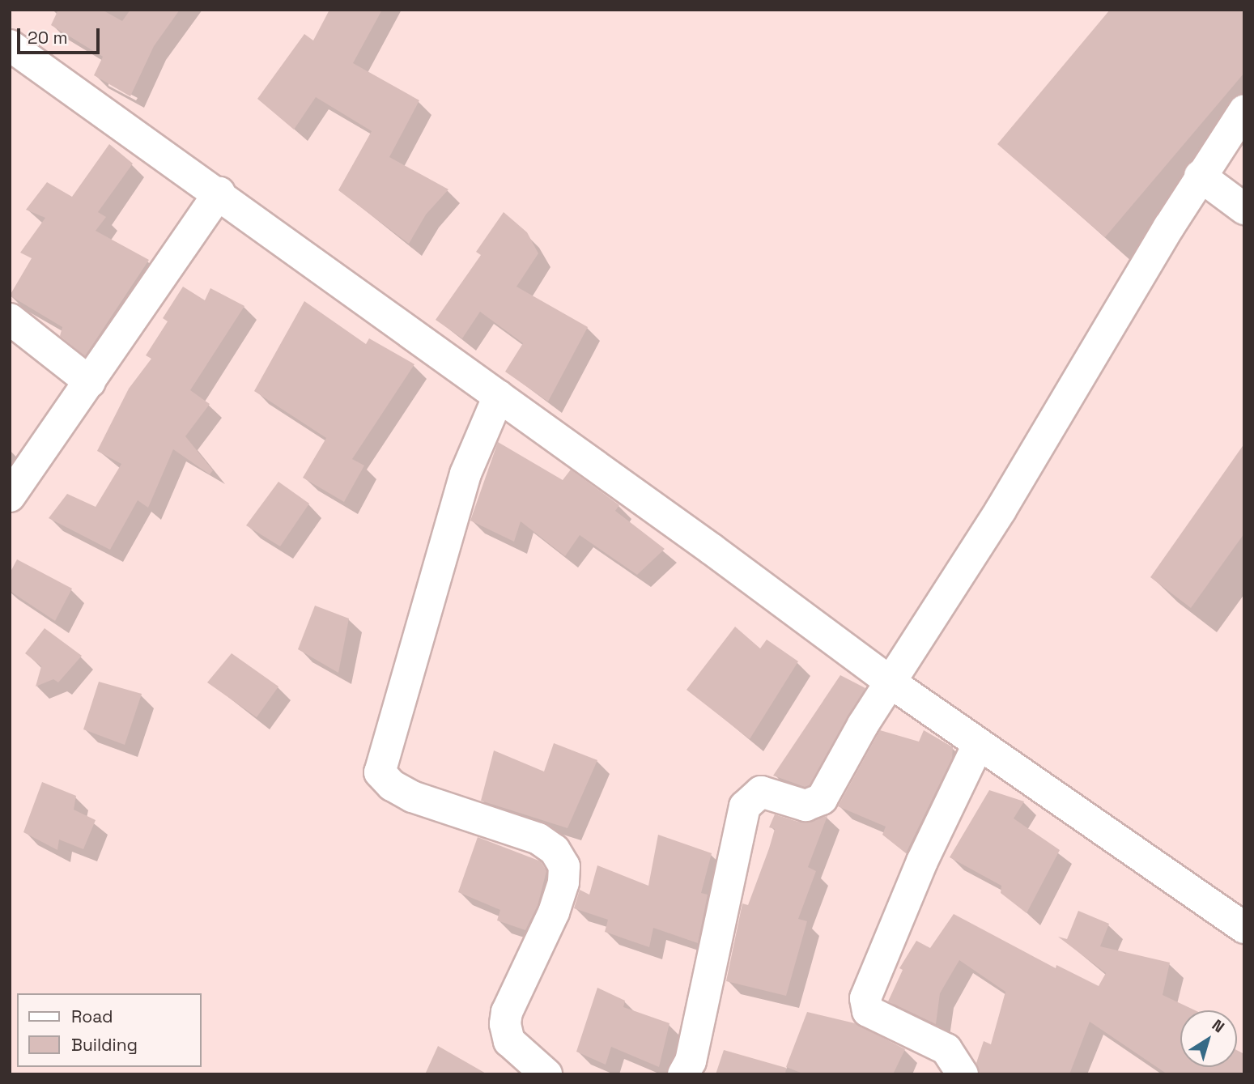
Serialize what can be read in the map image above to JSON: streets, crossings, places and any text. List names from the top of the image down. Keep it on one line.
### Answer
{"legend":["Road","Building"],"scale_bar":"20 m","north":"top right"}
